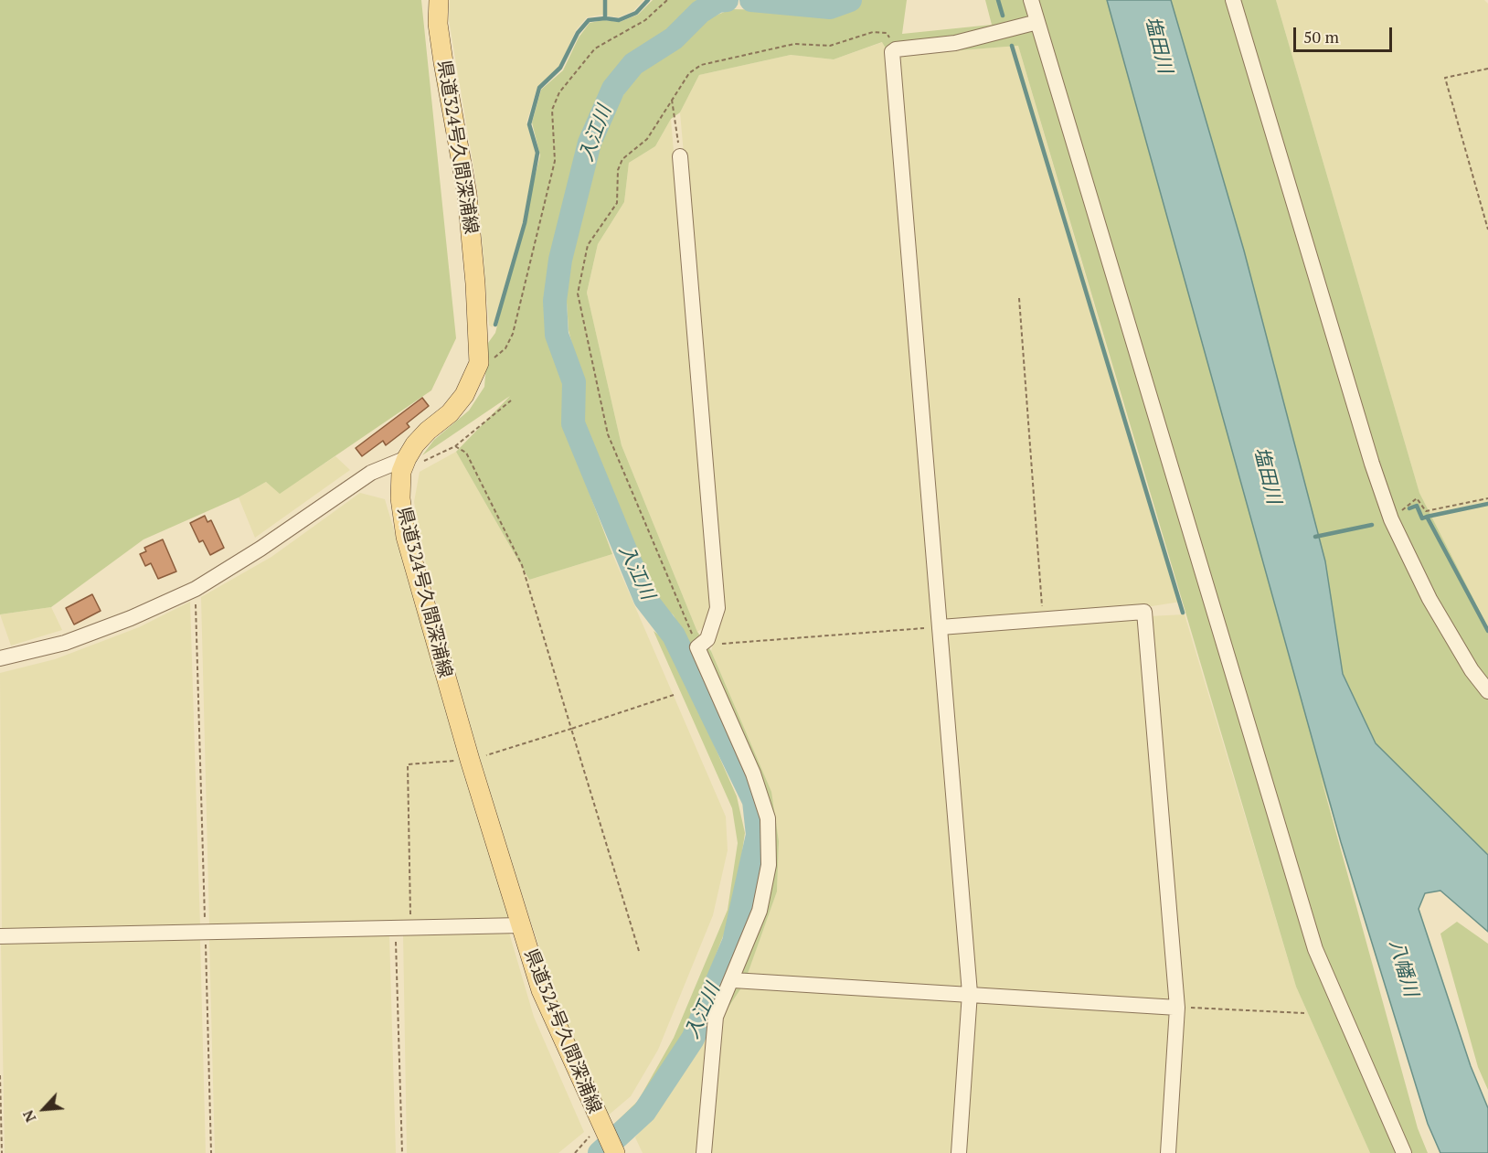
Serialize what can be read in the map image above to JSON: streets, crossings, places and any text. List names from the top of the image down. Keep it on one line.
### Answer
{"streets":{"main road":["県道324号久間深浦線"]},"water":["塩田川","入江川","八幡川"],"scale_bar":"50 m","north":"bottom left"}
